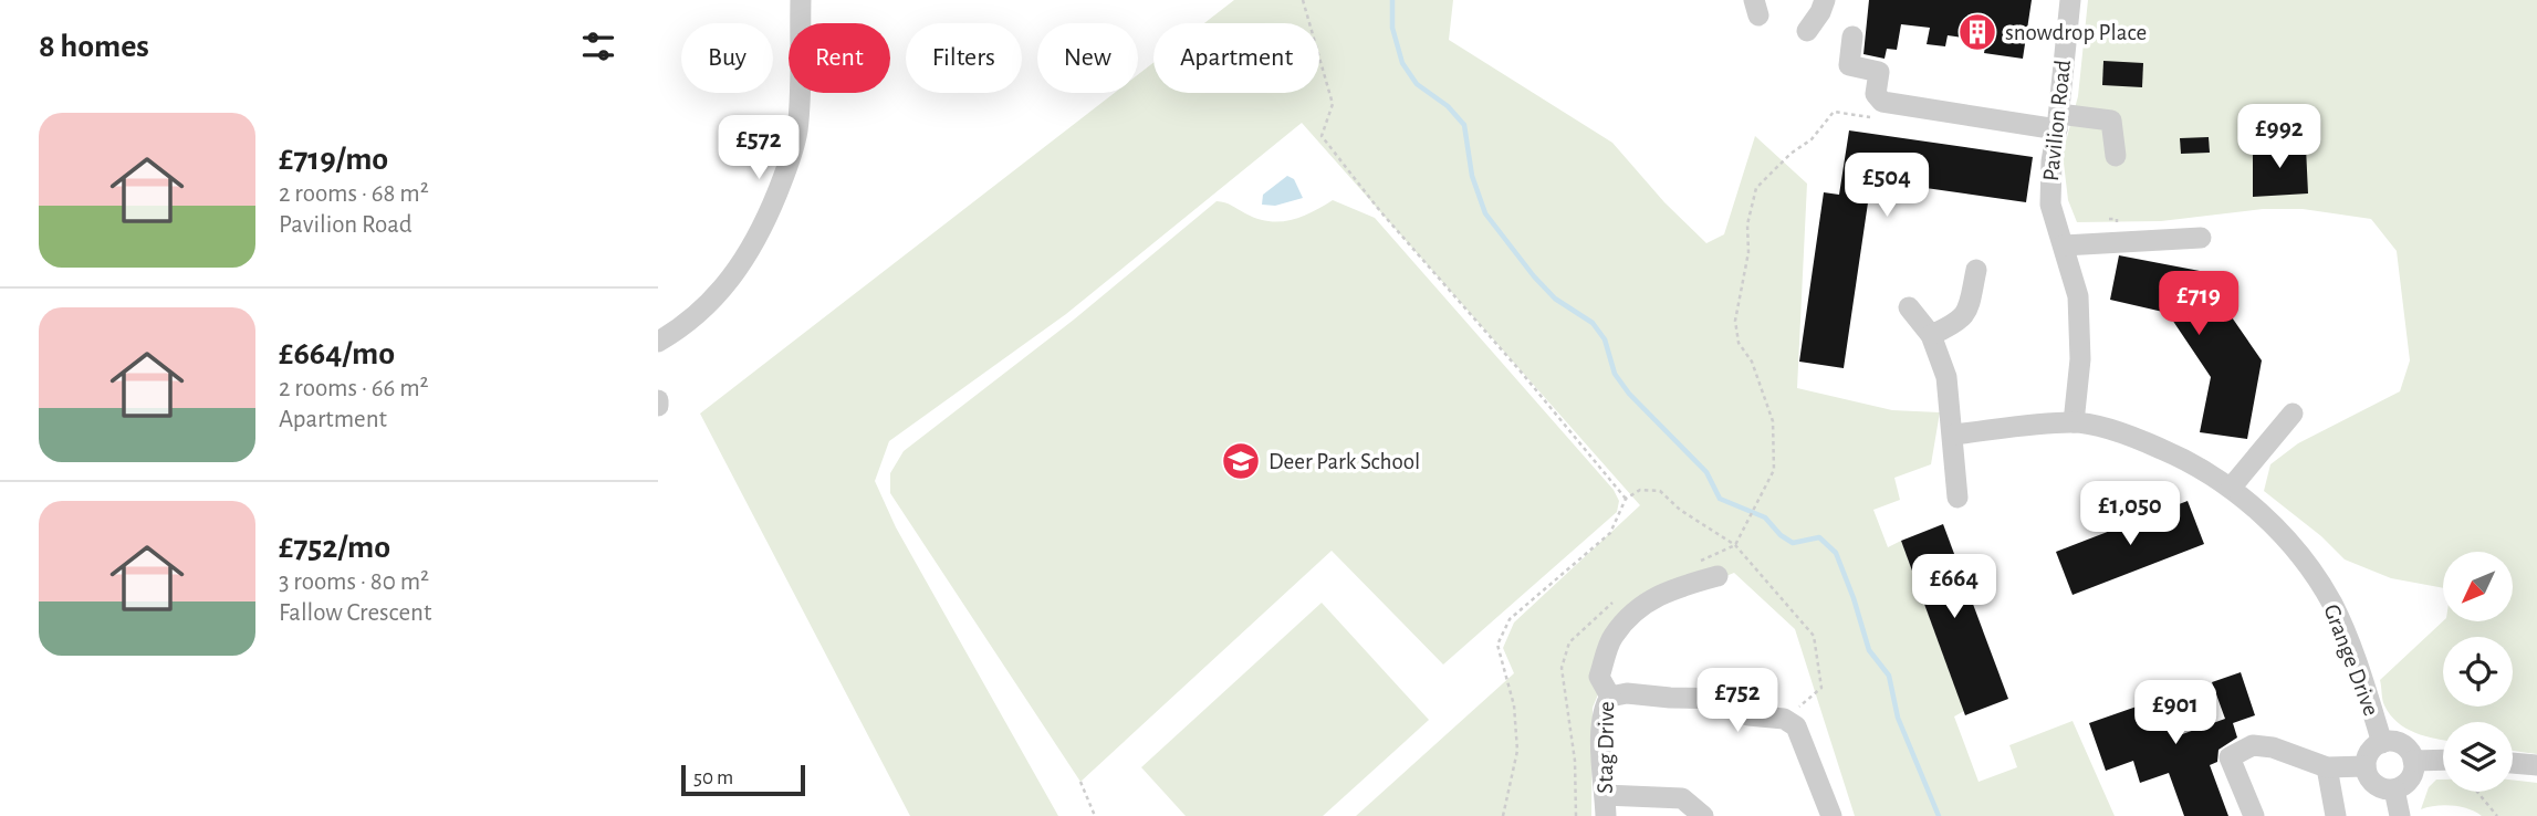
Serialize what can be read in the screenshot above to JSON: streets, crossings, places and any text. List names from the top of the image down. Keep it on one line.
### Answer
{"streets":{"street":["Pavilion Road","Grange Drive","Stag Drive"]},"crossings":[["Pavilion Road","Grange Drive"]],"places":{"building":["snowdrop Place"],"school or university":["Deer Park School"]},"scale_bar":"50 m","north":"bottom left","page":{"heading":"8 homes","chip":["Buy","Rent","Filters","New","Apartment"],"list":[{"name":"£719/mo","note":"2 rooms · 68 m² · Pavilion Road"},{"name":"£664/mo","note":"2 rooms · 66 m² · Apartment"},{"name":"£752/mo","note":"3 rooms · 80 m² · Fallow Crescent"}],"price":["£992","£572","£504","£719","£1,050","£664","£752","£901"],"scale":"50 m"}}
